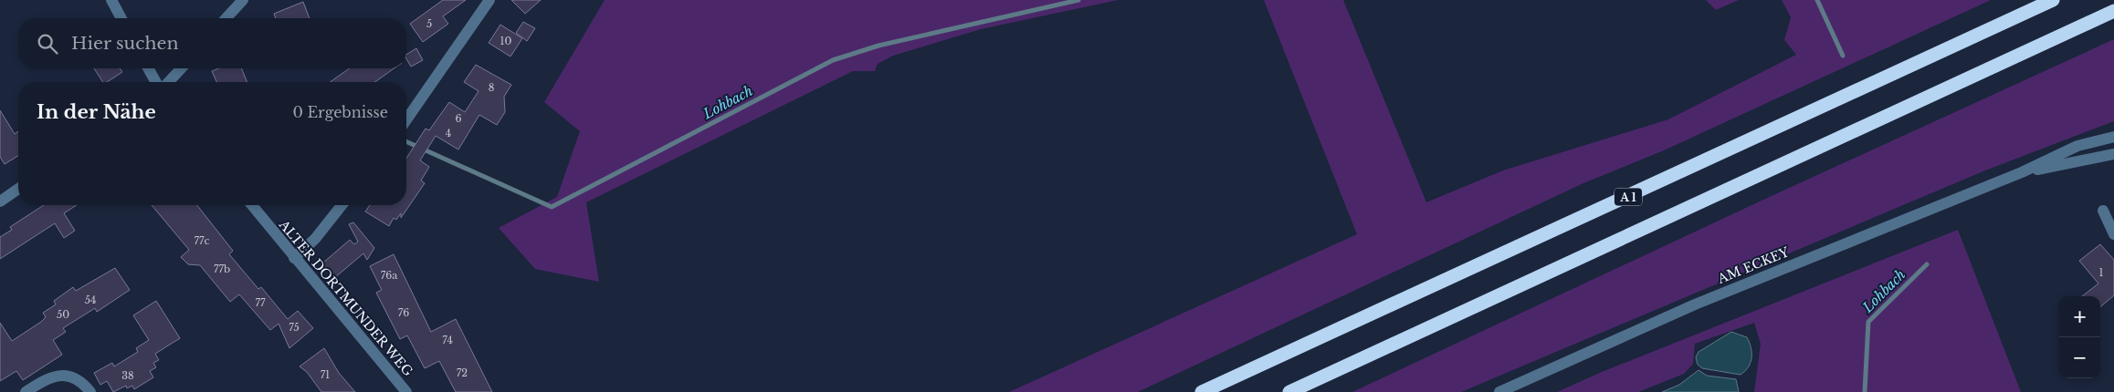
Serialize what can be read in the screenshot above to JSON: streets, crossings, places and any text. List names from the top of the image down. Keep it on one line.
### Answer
{"streets":{"highway":["A 1"],"street":["AM ECKEY","ALTER DORTMUNDER WEG"]},"water":["Lohbach"],"house_numbers":["5","10","8","6","4","77c","77b","1","76a","54","77","76","50","75","74","72","71","38"],"page":{"search":"Hier suchen","heading":["In der Nähe","0 Ergebnisse"],"map_buttons":["+","−"]}}
